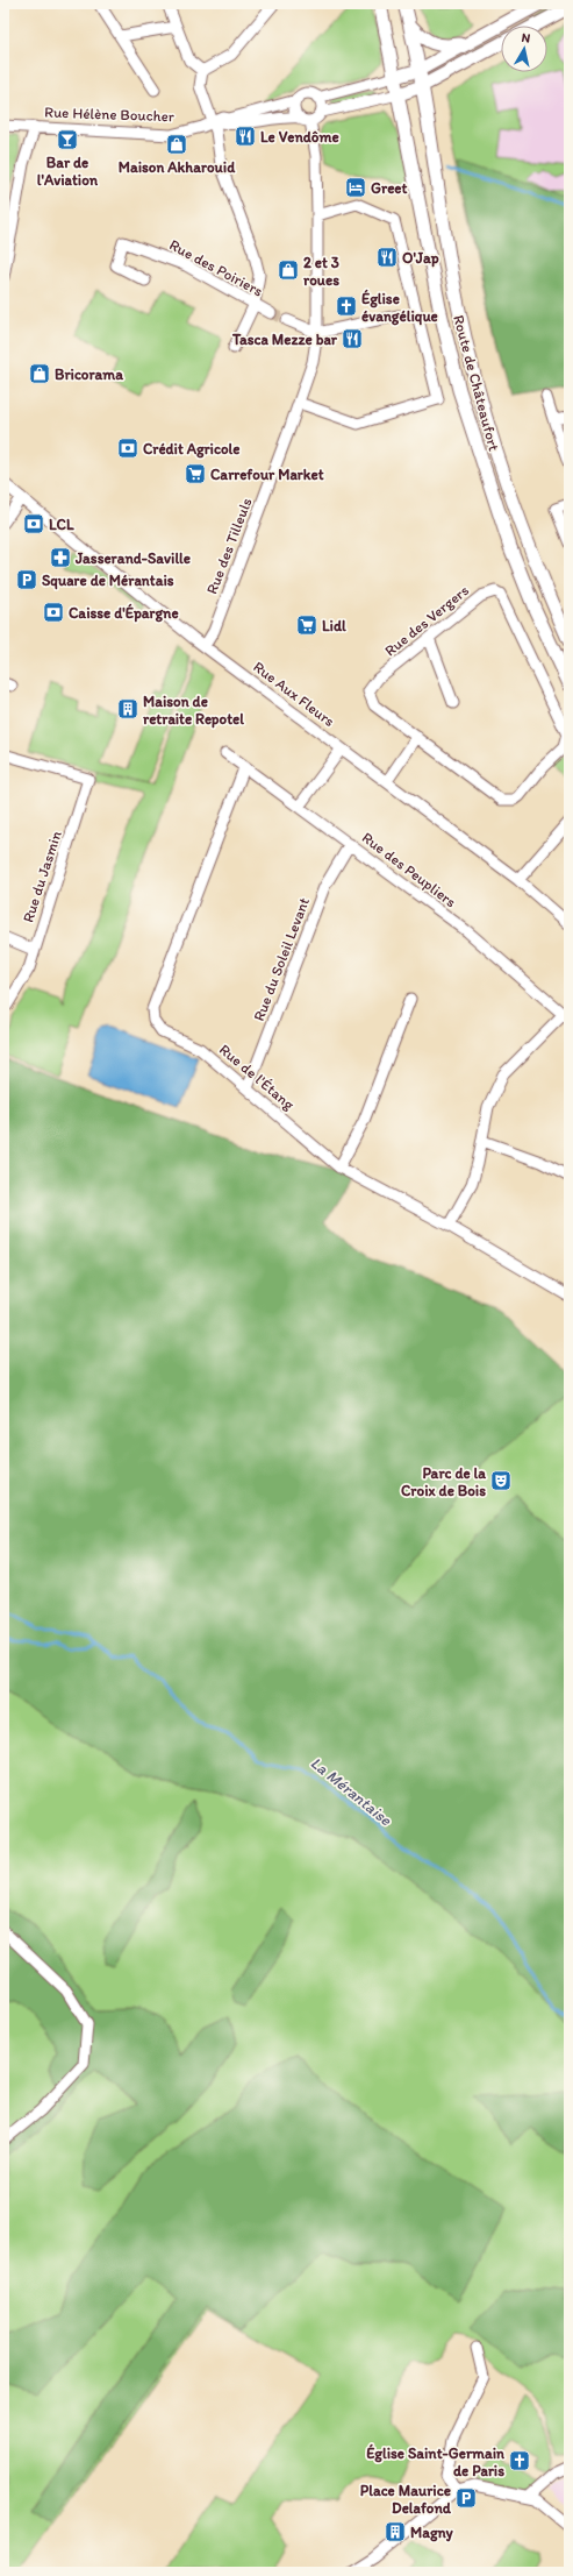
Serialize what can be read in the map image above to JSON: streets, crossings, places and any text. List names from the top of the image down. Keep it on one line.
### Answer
{"streets":{"main road":["Route de Châteaufort"],"street":["Rue Hélène Boucher","Rue des Poiriers","Rue des Tilleuls","Rue des Vergers","Rue Aux Fleurs","Rue des Peupliers","Rue du Jasmin","Rue du Soleil Levant","Rue de l'Étang"]},"crossings":[["Rue Hélène Boucher","Rue des Tilleuls"],["Rue des Tilleuls","Rue Aux Fleurs"],["Rue des Peupliers","Rue du Soleil Levant"],["Rue des Peupliers","Rue de l'Étang"],["Rue du Soleil Levant","Rue de l'Étang"]],"water":["La Mérantaise"],"places":{"restaurant":["Le Vendôme","O'Jap","Tasca Mezze bar"],"bar":["Bar de l'Aviation"],"shop":["Maison Akharouid","2 et 3 roues","Bricorama"],"hotel":["Greet"],"church":["Église évangélique","Église Saint-Germain de Paris"],"bank":["Crédit Agricole","LCL","Caisse d'Épargne"],"supermarket":["Carrefour Market","Lidl"],"pharmacy":["Jasserand-Saville"],"parking":["Square de Mérantais","Place Maurice Delafond"],"building":["Maison de retraite Repotel","Magny"],"theatre":["Parc de la Croix de Bois"]},"north":"top"}
